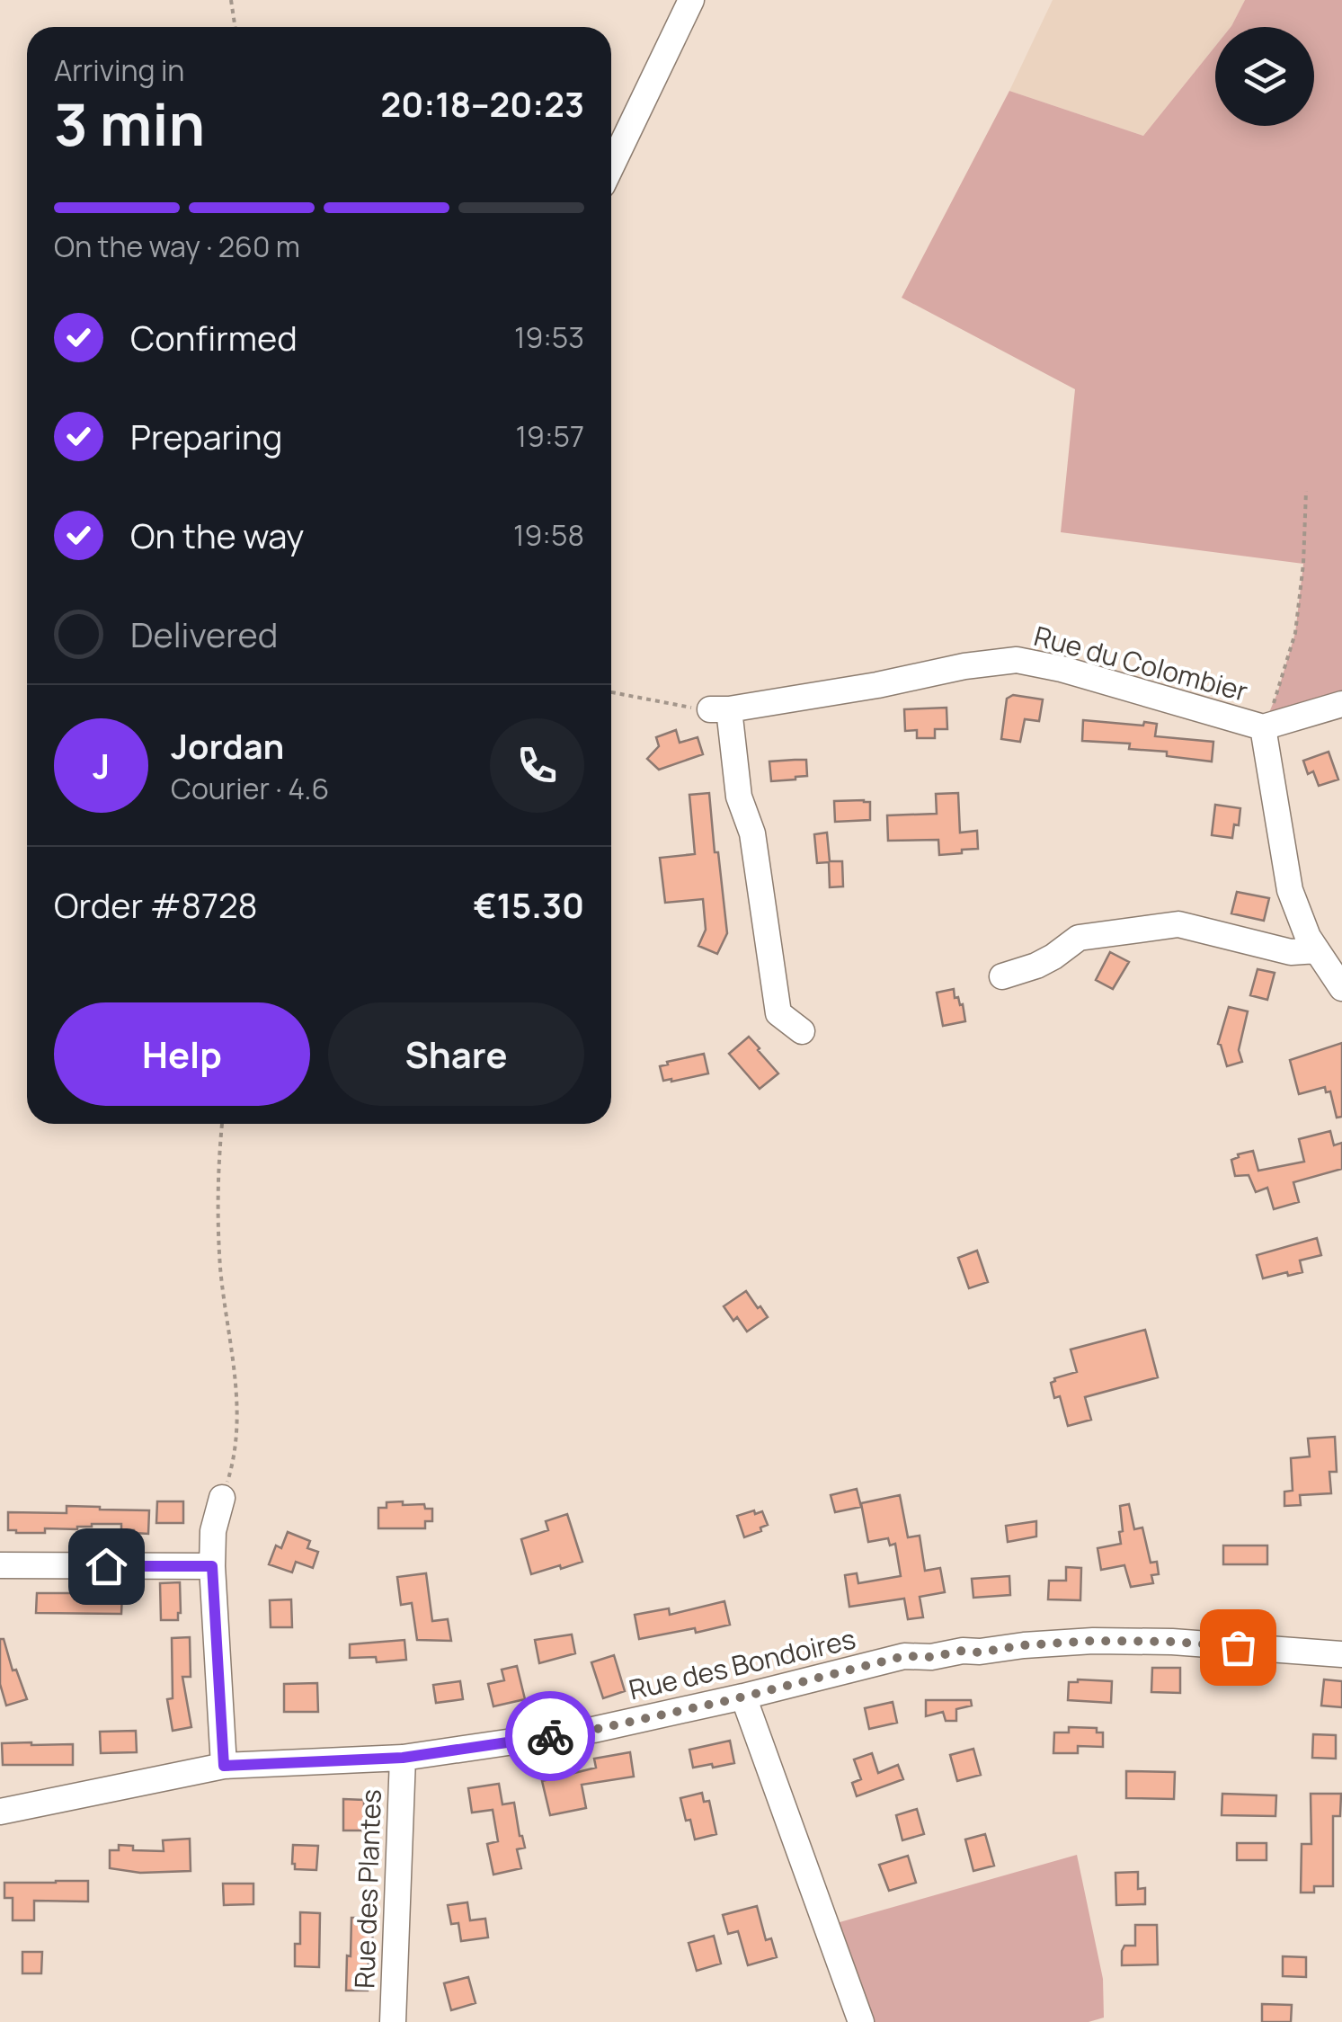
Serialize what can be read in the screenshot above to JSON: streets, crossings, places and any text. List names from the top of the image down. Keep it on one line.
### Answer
{"streets":{"street":["Rue du Colombier","Rue des Bondoires","Rue des Plantes"]},"crossings":[["Rue des Bondoires","Rue des Plantes"]],"page":{"heading":["3 min","Arriving in","20:18–20:23"],"panel":["Jordan","Courier · 4.6","Order #8728","€15.30"],"bar":"On the way · 260 m","list":[["Confirmed","19:53"],["Preparing","19:57"],["On the way","19:58"],"Delivered"],"round":"J","buttons":["Help","Share"]}}
